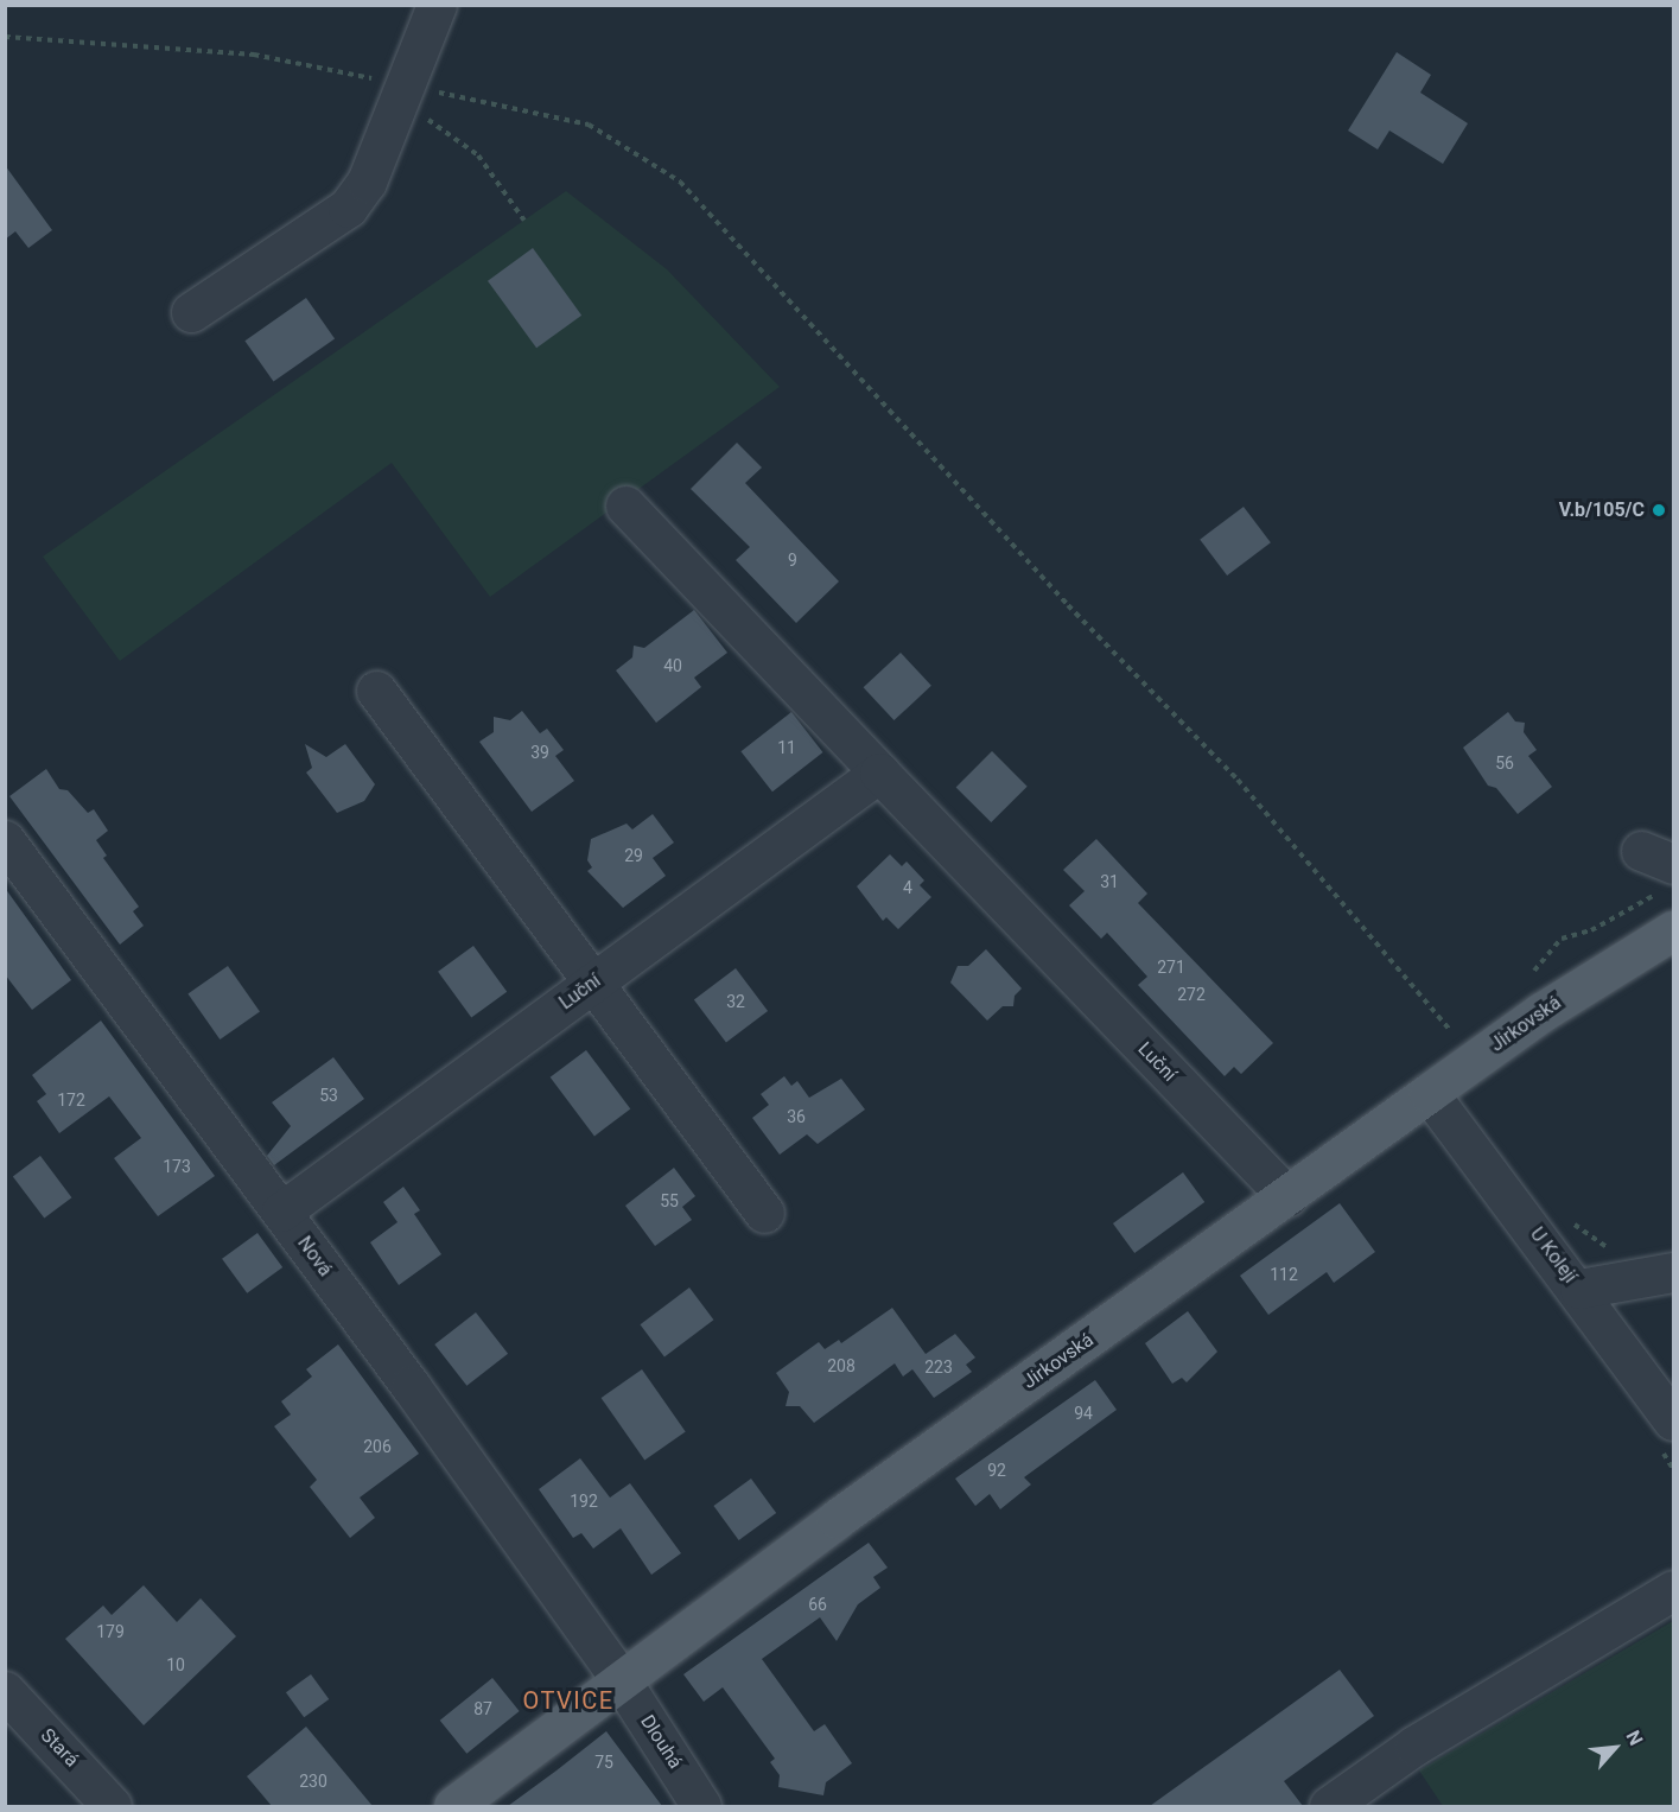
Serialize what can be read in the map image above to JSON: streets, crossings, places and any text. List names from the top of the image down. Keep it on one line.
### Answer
{"streets":{"main road":["Jirkovská"],"street":["Luční","U Kolejí","Nová","Dlouhá","Stará"]},"crossings":[["Luční","Jirkovská"],["Luční","Nová"],["Jirkovská","U Kolejí"],["Jirkovská","Nová"],["Jirkovská","Dlouhá"],["Nová","Dlouhá"]],"districts":["OTVICE"],"places":["V.b/105/C"],"house_numbers":["9","40","11","39","56","29","31","4","271","272","32","53","172","36","173","55","112","208","223","94","206","92","192","66","179","10","87","75","230"],"north":"top right"}
